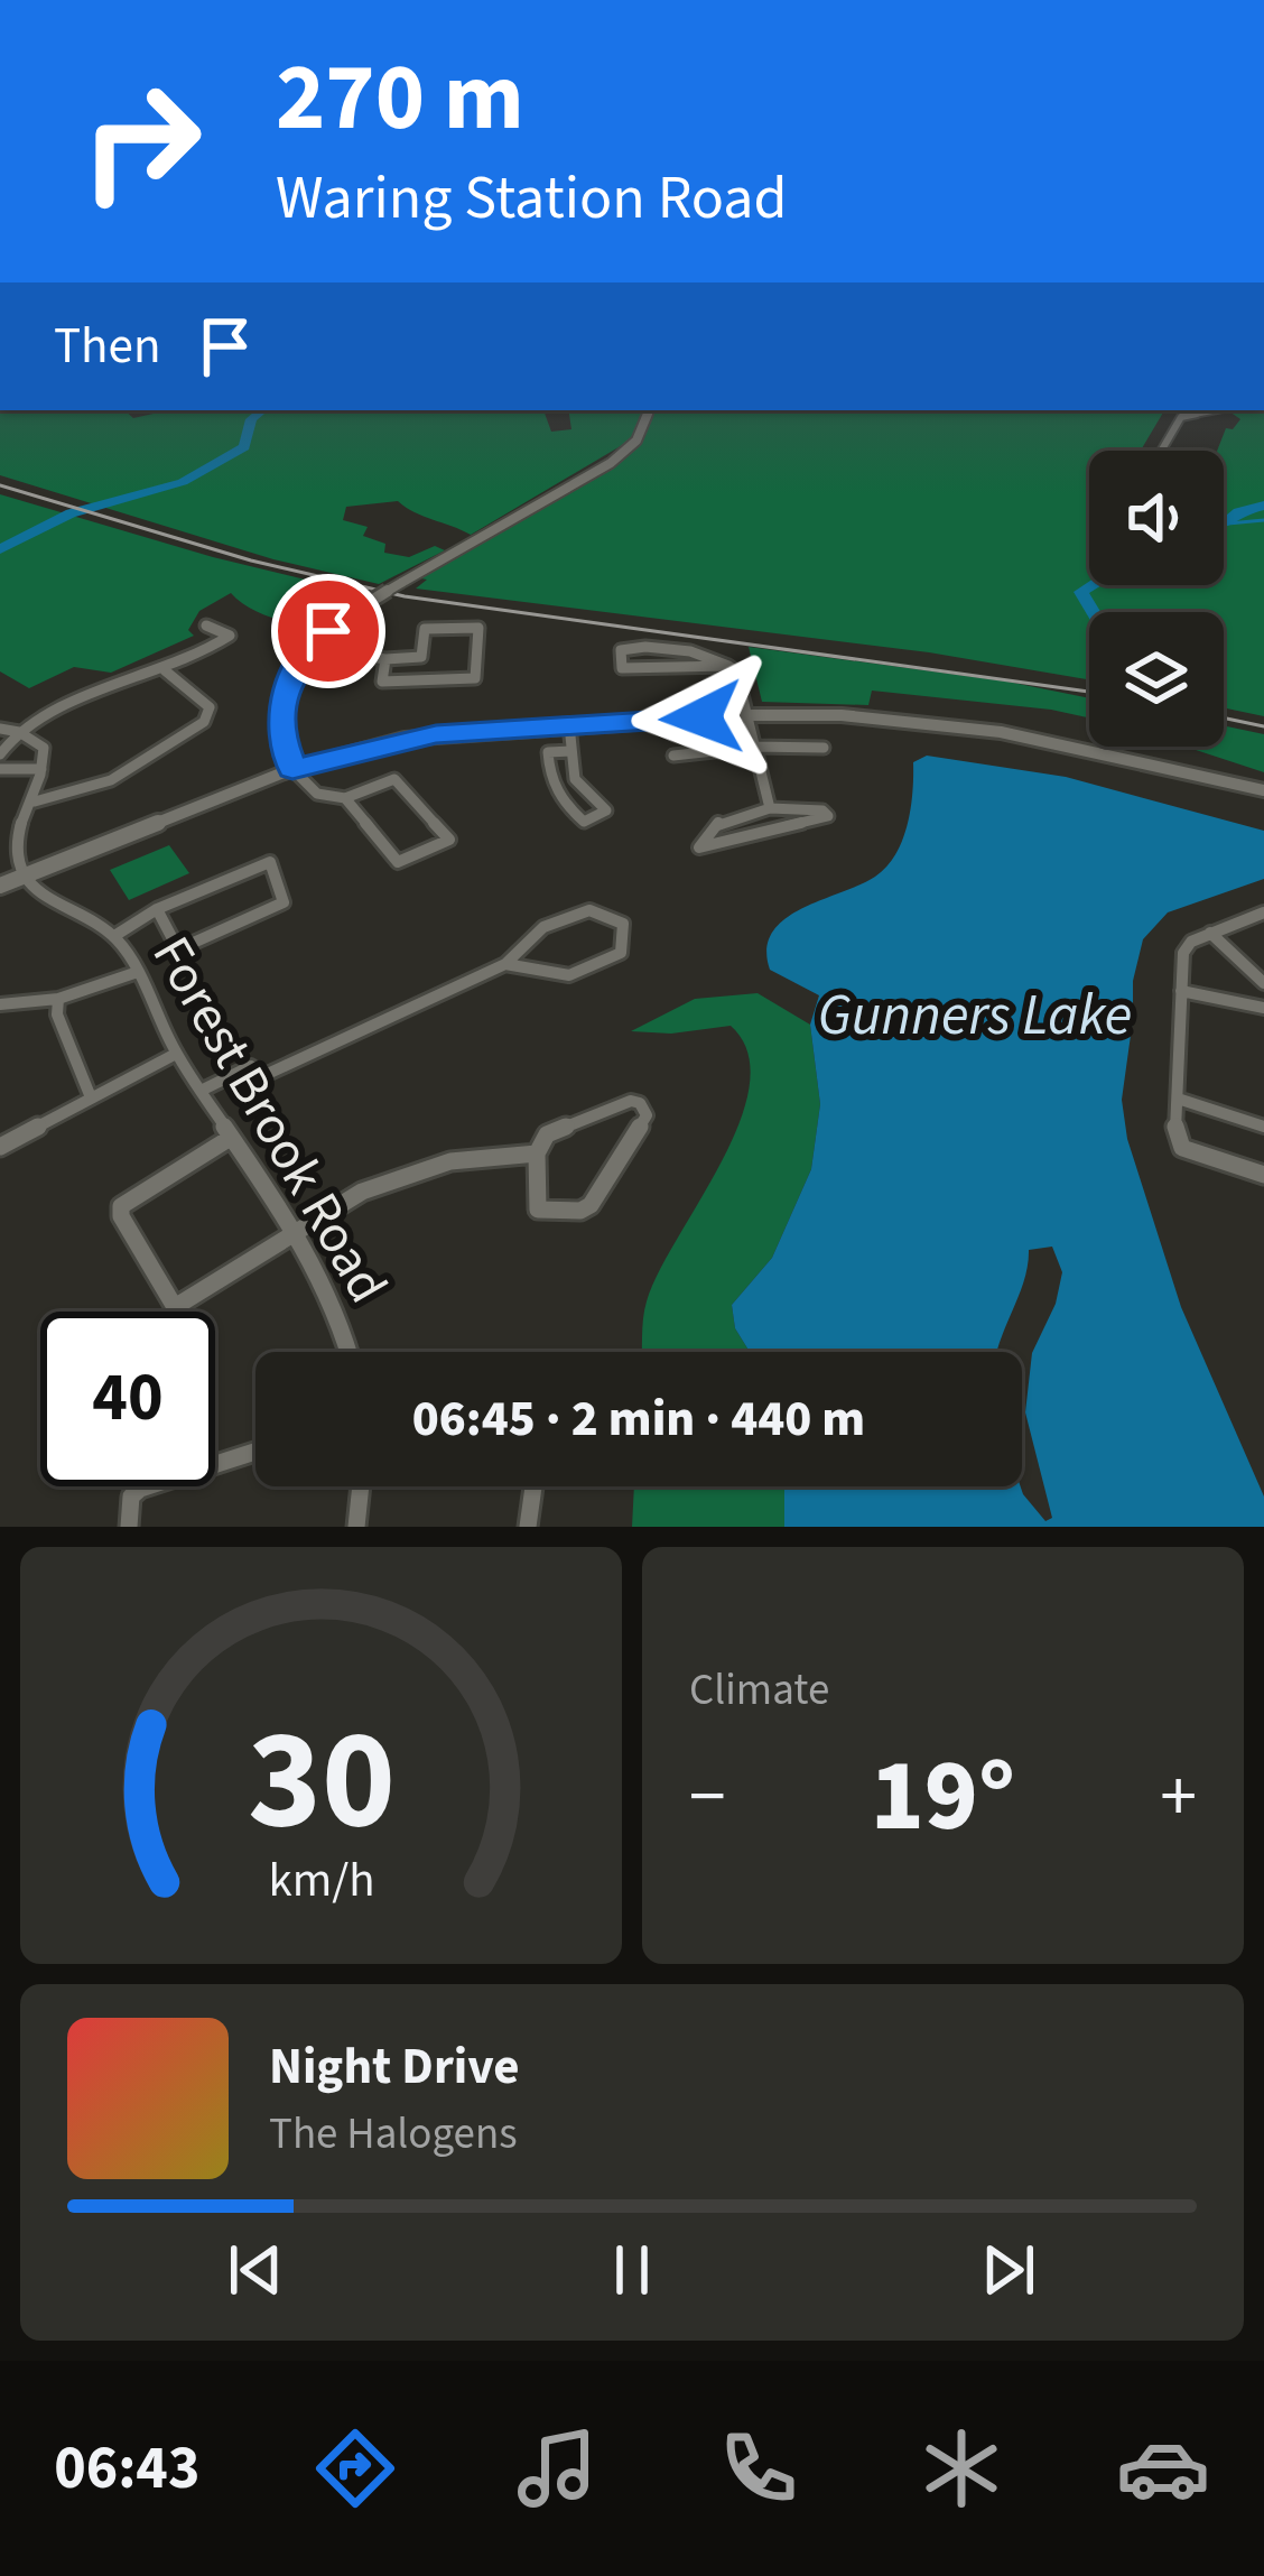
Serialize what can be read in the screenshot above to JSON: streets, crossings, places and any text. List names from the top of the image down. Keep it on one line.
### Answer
{"streets":{"street":["Forest Brook Road"]},"water":["Gunners Lake"],"page":{"turn":["270 m","Waring Station Road"],"then":"Then","limit":"40","trip":"06:45 · 2 min · 440 m","tile":"Climate","heat":["−","19°","+"],"song":["Night Drive","The Halogens"],"tabs":"06:43","gauge":["30","km/h"]}}
